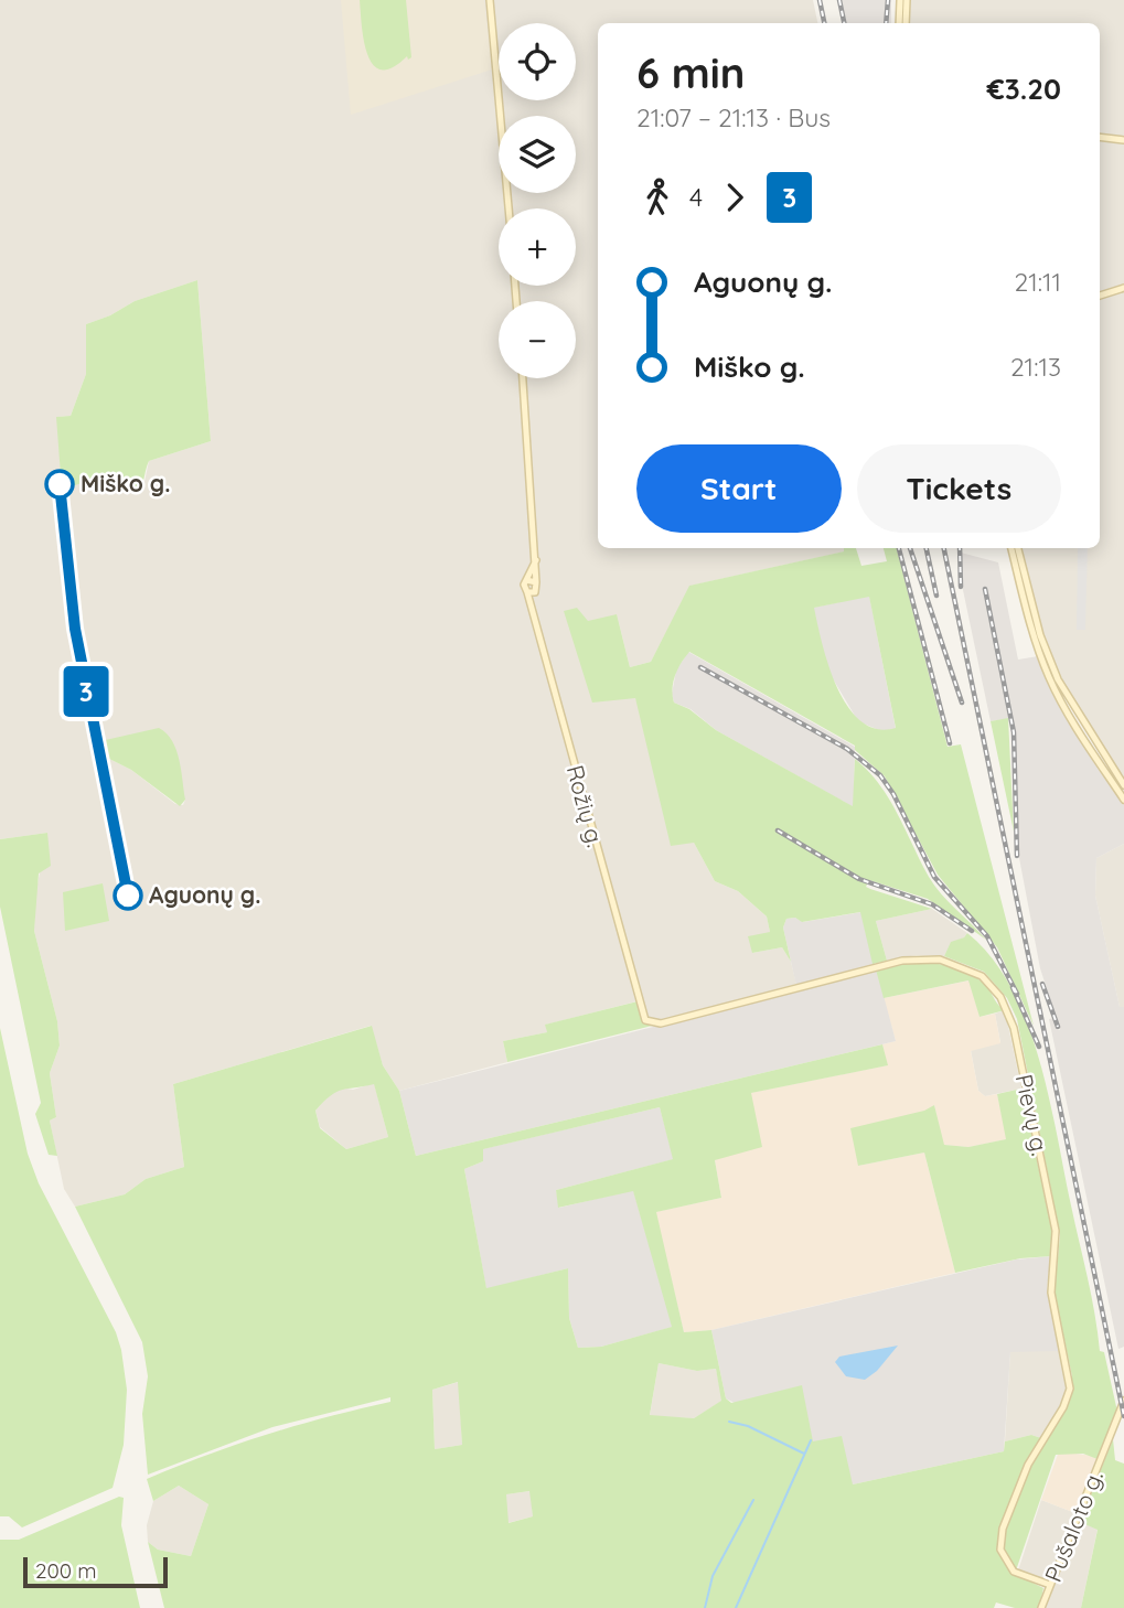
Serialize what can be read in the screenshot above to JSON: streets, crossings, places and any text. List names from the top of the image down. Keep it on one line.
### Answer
{"streets":{"street":["Rožių g.","Pievų g.","Pušaloto g."]},"crossings":[["Rožių g.","Pievų g."],["Pievų g.","Pušaloto g."]],"places":["Miško g.","Aguonų g."],"lines":["bus line 3"],"scale_bar":"200 m","page":{"on_map":"3","map_buttons":["+","−"],"heading":["6 min","21:07 – 21:13 · Bus","€3.20"],"legs":["4","3"],"list":[{"name":"Aguonų g.","value":"21:11"},{"name":"Miško g.","value":"21:13"}],"buttons":["Start","Tickets"],"scale":"200 m"}}
